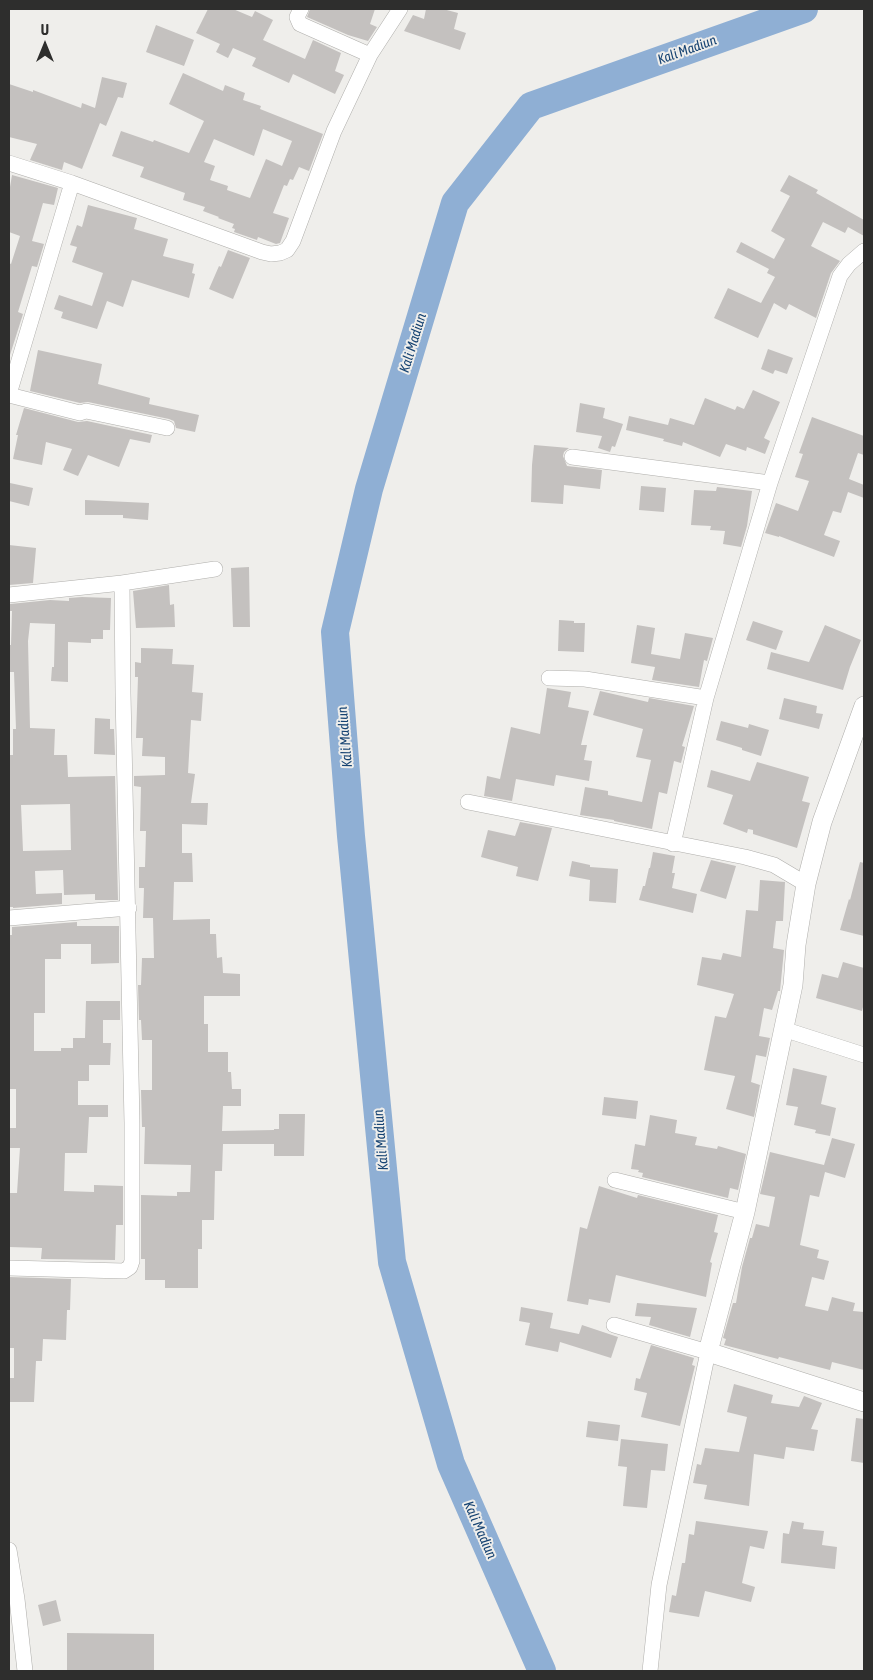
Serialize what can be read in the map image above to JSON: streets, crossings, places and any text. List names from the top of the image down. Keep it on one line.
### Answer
{"water":["Kali Madiun"],"north":"top"}
